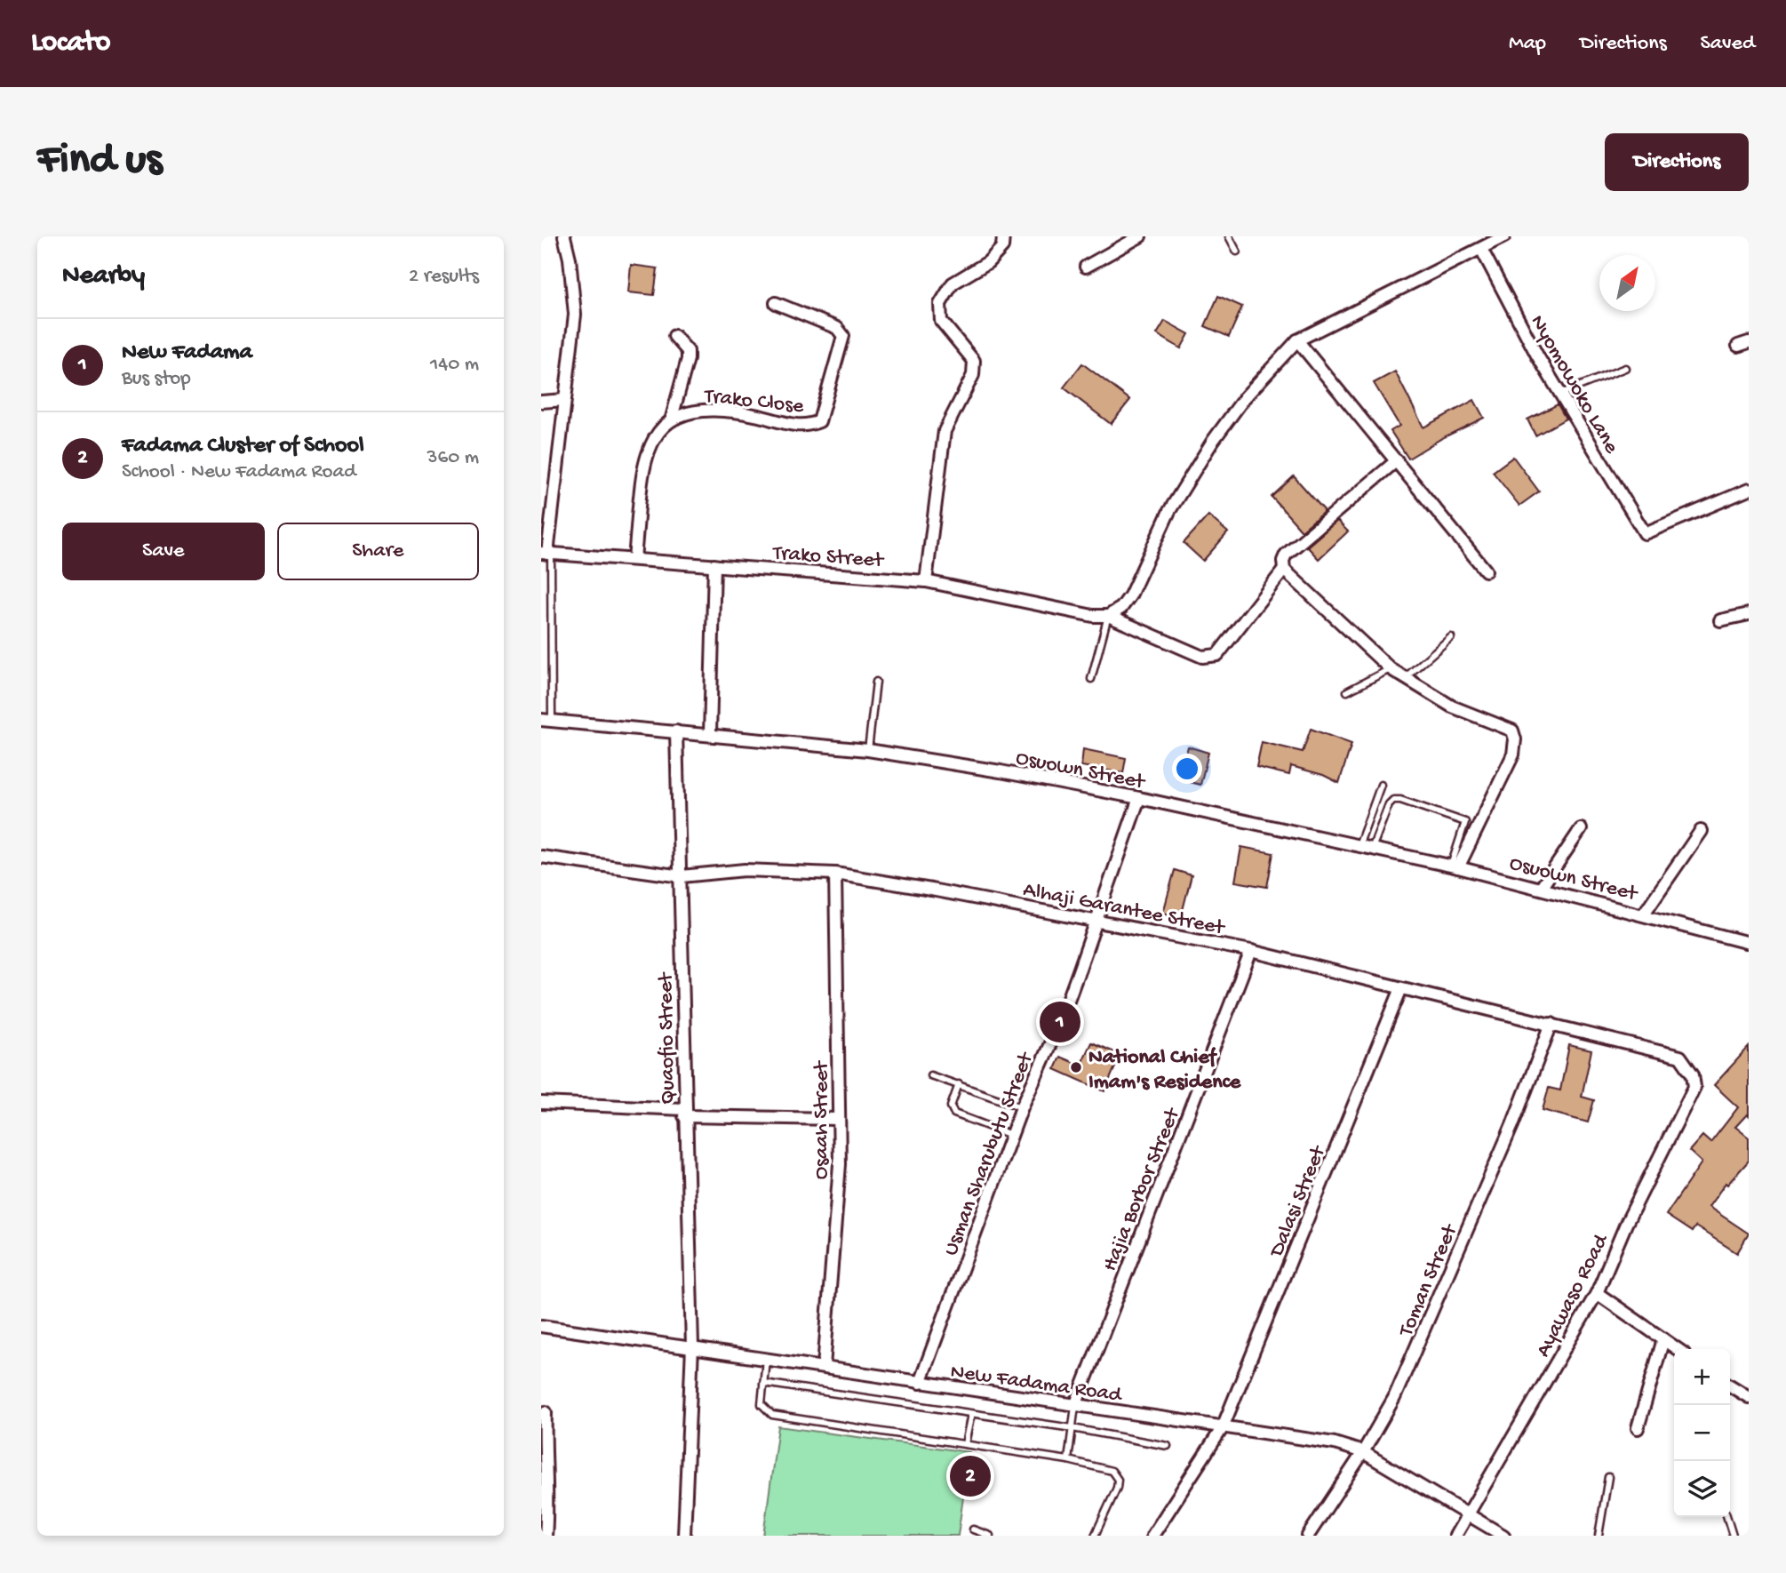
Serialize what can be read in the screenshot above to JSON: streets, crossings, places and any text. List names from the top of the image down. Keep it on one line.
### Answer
{"streets":{"street":["Nyomowoko Lane","Trako Close","Trako Street","Osuown Street","Alhaji Garantee Street","Quaofio Street","Osaah Street","Usman Sharubutu Street","Hajia Borbor Street","Dalasi Street","Toman Street","Ayawaso Road","New Fadama Road"]},"crossings":[["Osuown Street","Quaofio Street"],["Osuown Street","Usman Sharubutu Street"],["Alhaji Garantee Street","Quaofio Street"],["Alhaji Garantee Street","Osaah Street"],["Alhaji Garantee Street","Usman Sharubutu Street"],["Alhaji Garantee Street","Hajia Borbor Street"],["Alhaji Garantee Street","Dalasi Street"],["Alhaji Garantee Street","Toman Street"],["Alhaji Garantee Street","Ayawaso Road"],["Quaofio Street","New Fadama Road"],["Osaah Street","New Fadama Road"],["Usman Sharubutu Street","New Fadama Road"],["Hajia Borbor Street","New Fadama Road"],["Dalasi Street","New Fadama Road"],["Toman Street","New Fadama Road"],["Ayawaso Road","New Fadama Road"]],"places":["National Chief Imam's Residence"],"north":"top right","page":{"header":"Locato","nav":["Map","Directions","Saved"],"buttons":["Directions",["Save","Share"]],"title":"Find us","heading":["Nearby","2 results"],"list":[{"mark":"1","name":"New Fadama","note":"Bus stop","value":"140 m"},{"mark":"2","name":"Fadama Cluster of School","note":"School · New Fadama Road","value":"360 m"}],"pins":["1","2"],"map_buttons":["+","−"]}}
